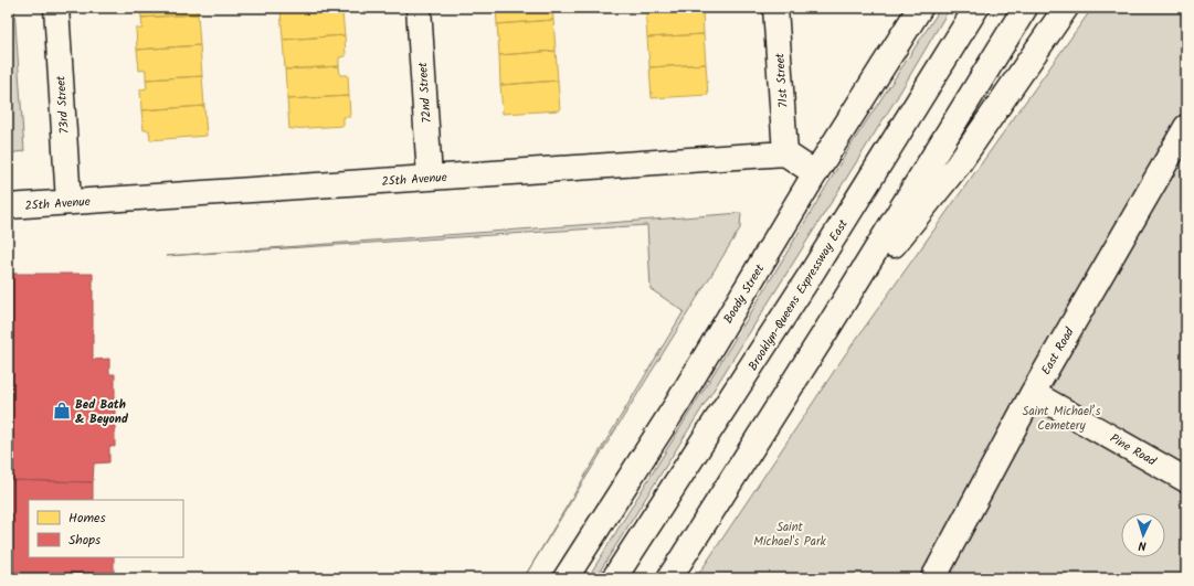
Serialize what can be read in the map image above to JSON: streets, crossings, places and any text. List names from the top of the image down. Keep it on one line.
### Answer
{"streets":{"main road":["71st Street","72nd Street","73rd Street","25th Avenue","Boody Street","Brooklyn-Queens Expressway East","East Road","Pine Road"]},"crossings":[["71st Street","25th Avenue"],["72nd Street","25th Avenue"],["73rd Street","25th Avenue"],["East Road","Pine Road"]],"parks":["Saint Michael’s Cemetery","Saint Michael's Park"],"places":{"shop":["Bed Bath & Beyond"]},"legend":["Homes","Shops"],"north":"bottom"}
